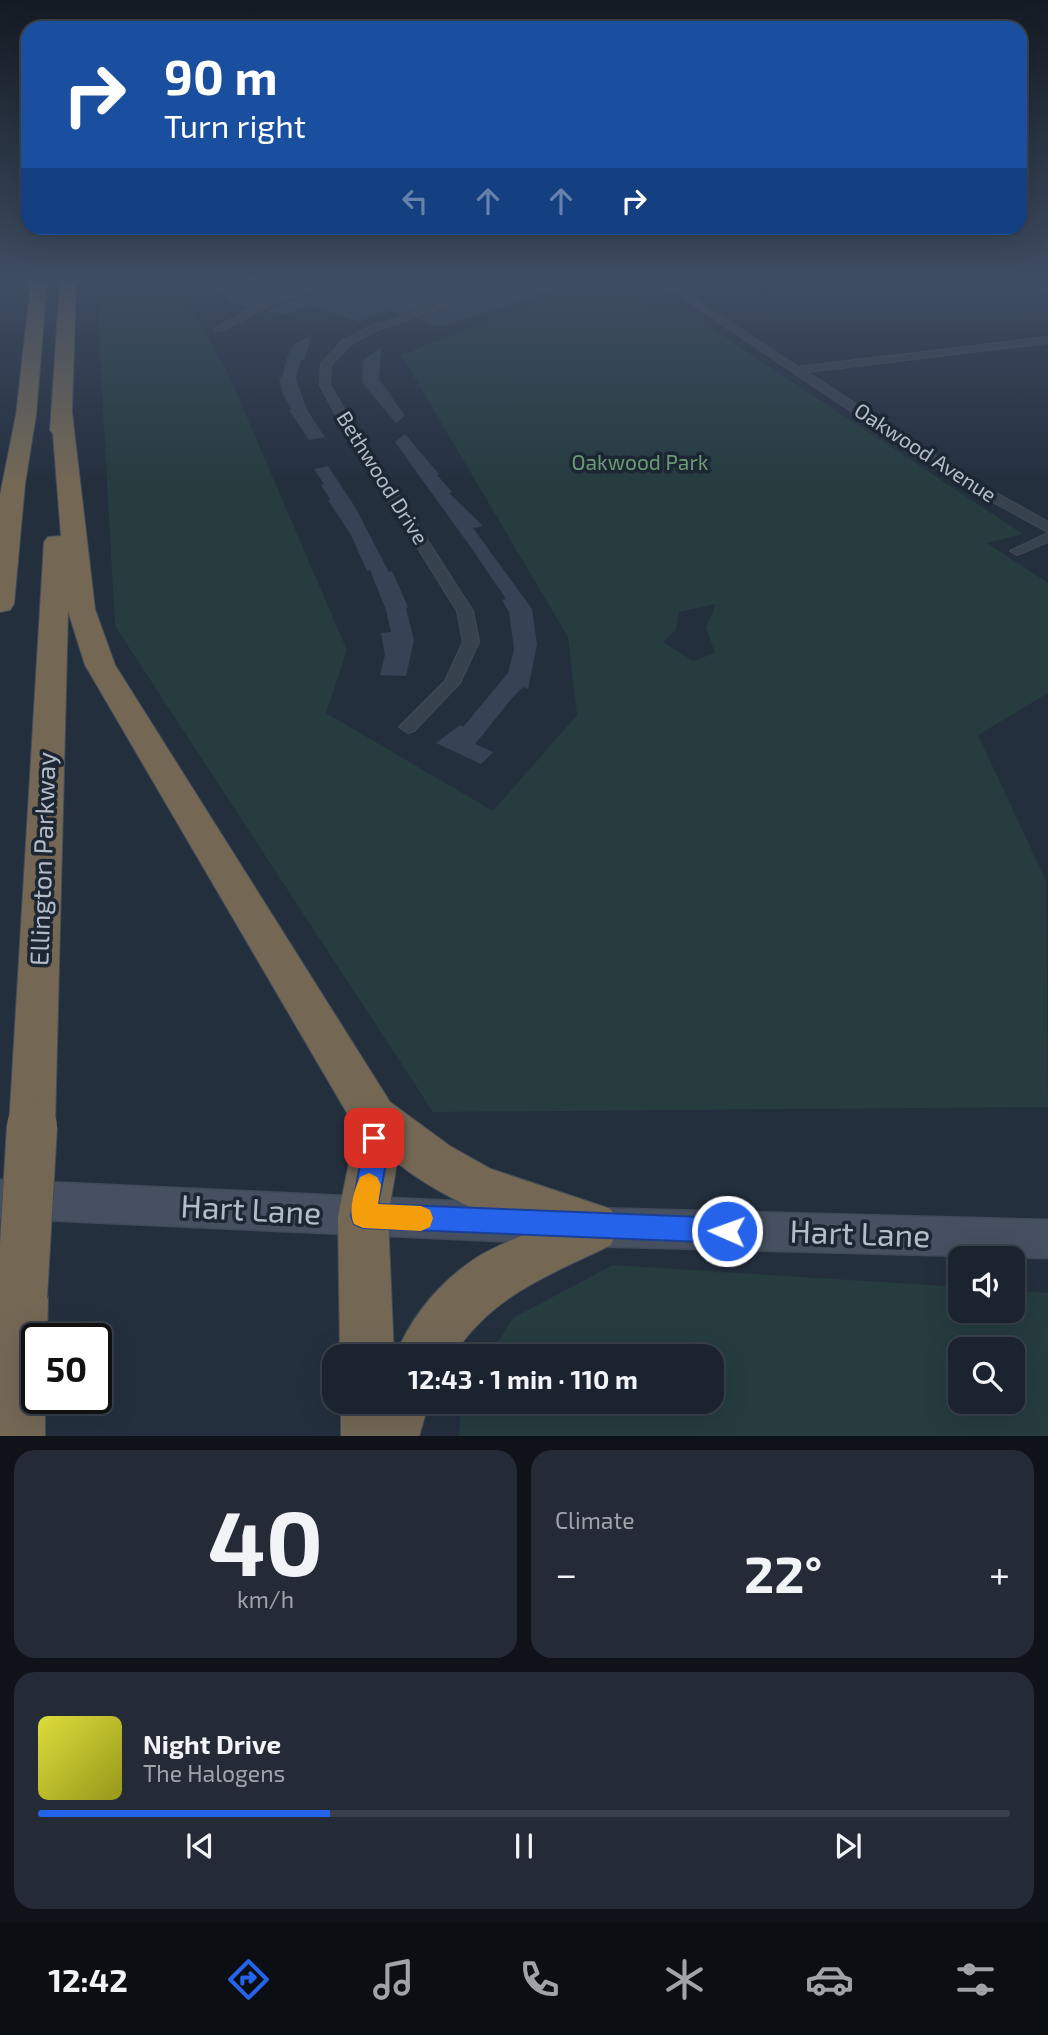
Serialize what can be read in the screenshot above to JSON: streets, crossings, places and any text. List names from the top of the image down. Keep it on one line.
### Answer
{"streets":{"highway":["Ellington Parkway"],"main road":["Hart Lane"],"street":["Oakwood Avenue","Bethwood Drive"]},"parks":["Oakwood Park"],"page":{"turn":["90 m","Turn right"],"limit":"50","trip":"12:43 · 1 min · 110 m","tile":[["40","km/h"],"Climate"],"heat":["−","22°","+"],"song":["Night Drive","The Halogens"],"tabs":"12:42"}}
